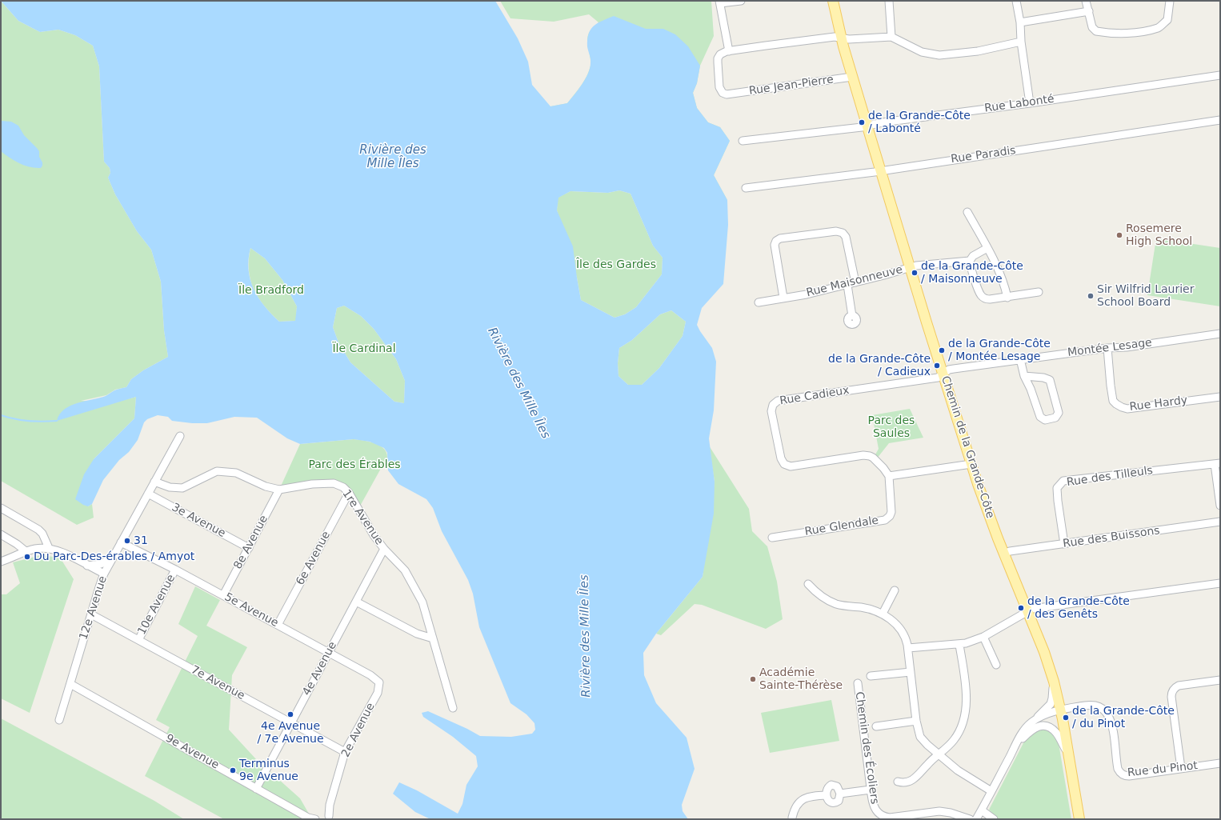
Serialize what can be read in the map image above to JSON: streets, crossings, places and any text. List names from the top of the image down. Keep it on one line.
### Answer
{"streets":{"main road":["Chemin de la Grande-Côte"],"street":["Rue Jean-Pierre","Rue Labonté","Rue Paradis","Rue Maisonneuve","Montée Lesage","Rue Cadieux","Rue Hardy","Rue des Tilleuls","1re Avenue","3e Avenue","Rue Glendale","Rue des Buissons","8e Avenue","6e Avenue","10e Avenue","12e Avenue","5e Avenue","4e Avenue","7e Avenue","2e Avenue","Chemin des Écoliers","9e Avenue","Rue du Pinot"]},"crossings":[["Rue Jean-Pierre","Chemin de la Grande-Côte"],["Rue Labonté","Chemin de la Grande-Côte"],["Rue Paradis","Chemin de la Grande-Côte"],["Rue Maisonneuve","Chemin de la Grande-Côte"],["Montée Lesage","Rue Cadieux"],["Montée Lesage","Rue Hardy"],["Montée Lesage","Chemin de la Grande-Côte"],["Rue Cadieux","Chemin de la Grande-Côte"],["Rue Cadieux","Rue Glendale"],["Chemin de la Grande-Côte","Rue des Buissons"],["Chemin de la Grande-Côte","Rue du Pinot"],["Rue des Tilleuls","Rue des Buissons"],["1re Avenue","8e Avenue"],["1re Avenue","6e Avenue"],["1re Avenue","12e Avenue"],["1re Avenue","4e Avenue"],["3e Avenue","8e Avenue"],["3e Avenue","12e Avenue"],["8e Avenue","5e Avenue"],["6e Avenue","5e Avenue"],["10e Avenue","5e Avenue"],["10e Avenue","7e Avenue"],["12e Avenue","5e Avenue"],["12e Avenue","7e Avenue"],["12e Avenue","9e Avenue"],["5e Avenue","4e Avenue"],["5e Avenue","2e Avenue"],["4e Avenue","7e Avenue"],["4e Avenue","9e Avenue"],["7e Avenue","2e Avenue"]],"water":["Rivière des Mille Îles"],"parks":["Île des Gardes","Ïle Bradford","Ïle Cardinal","Parc des Saules","Parc des Érables"],"places":["de la Grande-Côte / Labonté","Rosemere High School","de la Grande-Côte / Maisonneuve","Sir Wilfrid Laurier School Board","de la Grande-Côte / Montée Lesage","de la Grande-Côte / Cadieux","31","Du Parc-Des-érables / Amyot","de la Grande-Côte / des Genêts","Académie Sainte-Thérèse","4e Avenue / 7e Avenue","de la Grande-Côte / du Pinot","Terminus 9e Avenue"]}
